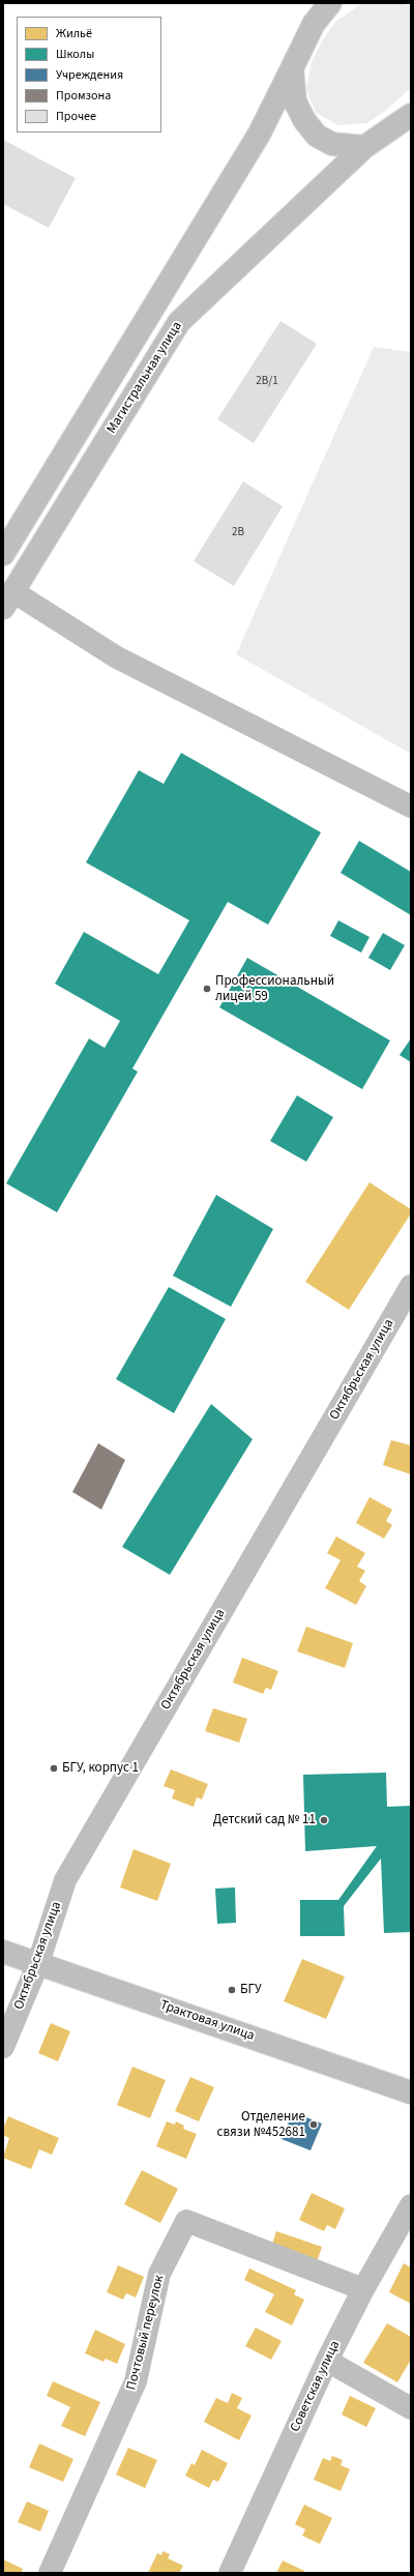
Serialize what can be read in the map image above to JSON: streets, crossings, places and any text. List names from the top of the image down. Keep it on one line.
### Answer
{"streets":{"street":["Магистральная улица","Октябрьская улица","Трактовая улица","Почтовый переулок","Советская улица"]},"crossings":[["Октябрьская улица","Трактовая улица"],["Почтовый переулок","Советская улица"]],"places":["Профессиональный лицей 59","БГУ, корпус 1","Детский сад № 11","БГУ","Отделение связи №452681"],"house_numbers":["2В/1","2В"],"legend":["Жильё","Школы","Учреждения","Промзона","Прочее"]}
